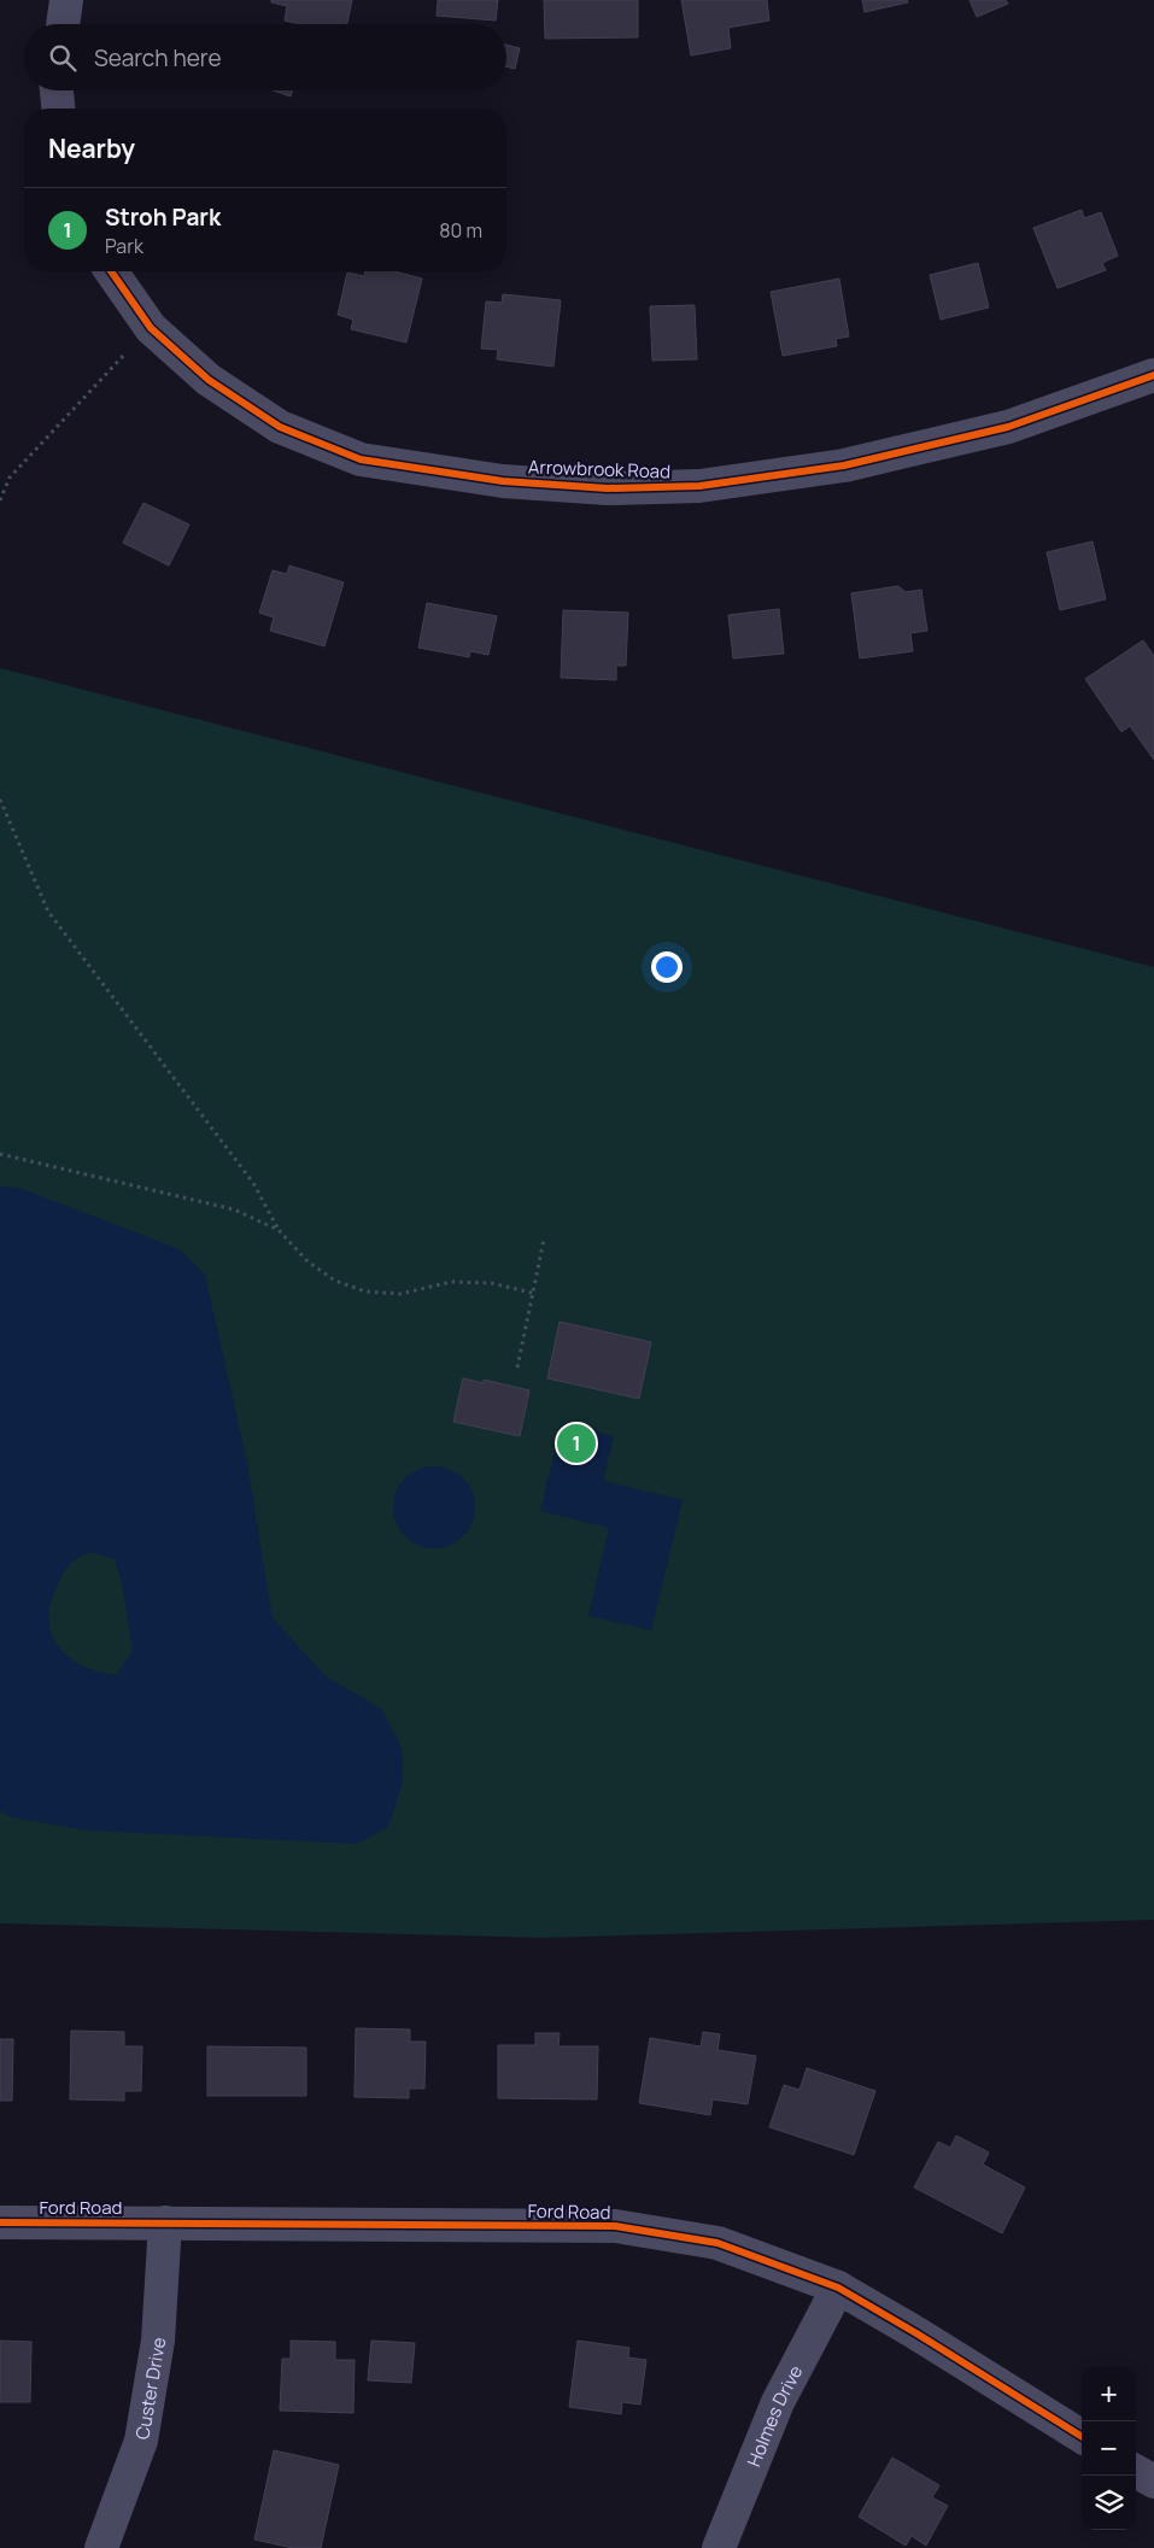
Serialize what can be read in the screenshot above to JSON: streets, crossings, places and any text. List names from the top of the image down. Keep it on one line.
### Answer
{"streets":{"street":["Arrowbrook Road","Ford Road","Custer Drive","Holmes Drive"]},"crossings":[["Ford Road","Custer Drive"],["Ford Road","Holmes Drive"]],"page":{"search":"Search here","heading":"Nearby","list":[{"mark":"1","name":"Stroh Park","note":"Park","value":"80 m"}],"pins":"1","map_buttons":["+","−"]}}
